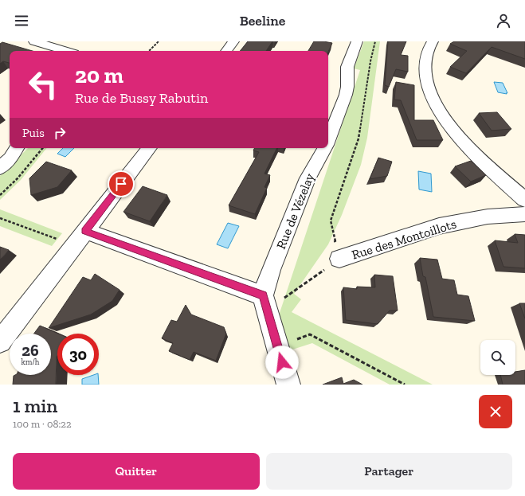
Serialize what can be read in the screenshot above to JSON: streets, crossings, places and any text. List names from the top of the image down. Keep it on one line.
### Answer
{"streets":{"street":["Rue de Vézelay","Rue des Montoillots"]},"page":{"header":"Beeline","turn":["20 m","Rue de Bussy Rabutin"],"then":"Puis","speed":"26 km/h","limit":"30","heading":["1 min","100 m · 08:22"],"buttons":["Quitter","Partager"]}}
